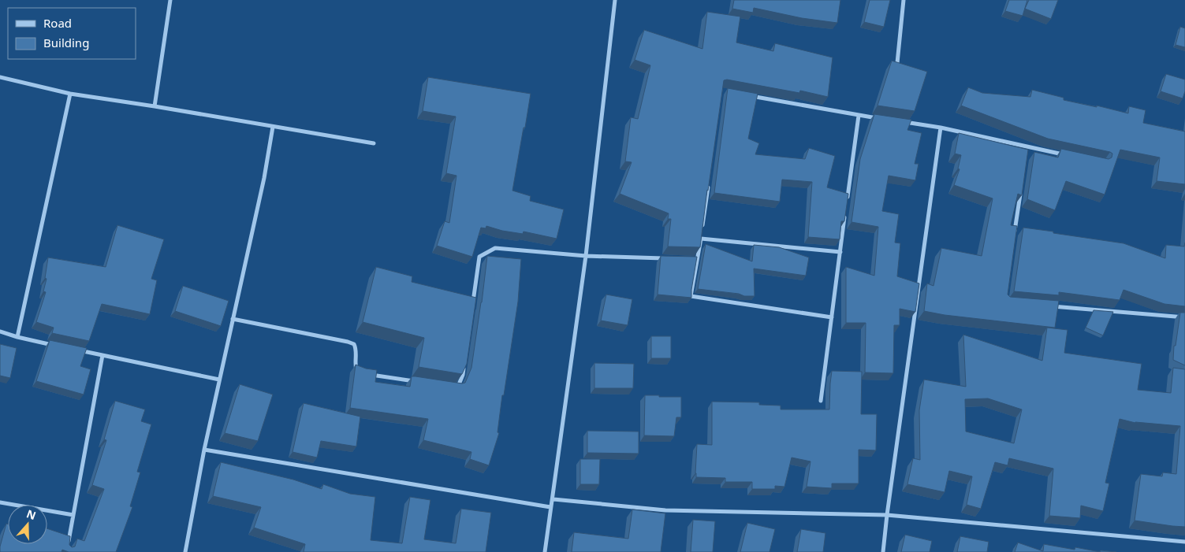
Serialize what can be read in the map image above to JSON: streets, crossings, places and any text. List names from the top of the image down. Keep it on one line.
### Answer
{"legend":["Road","Building"],"north":"top"}
